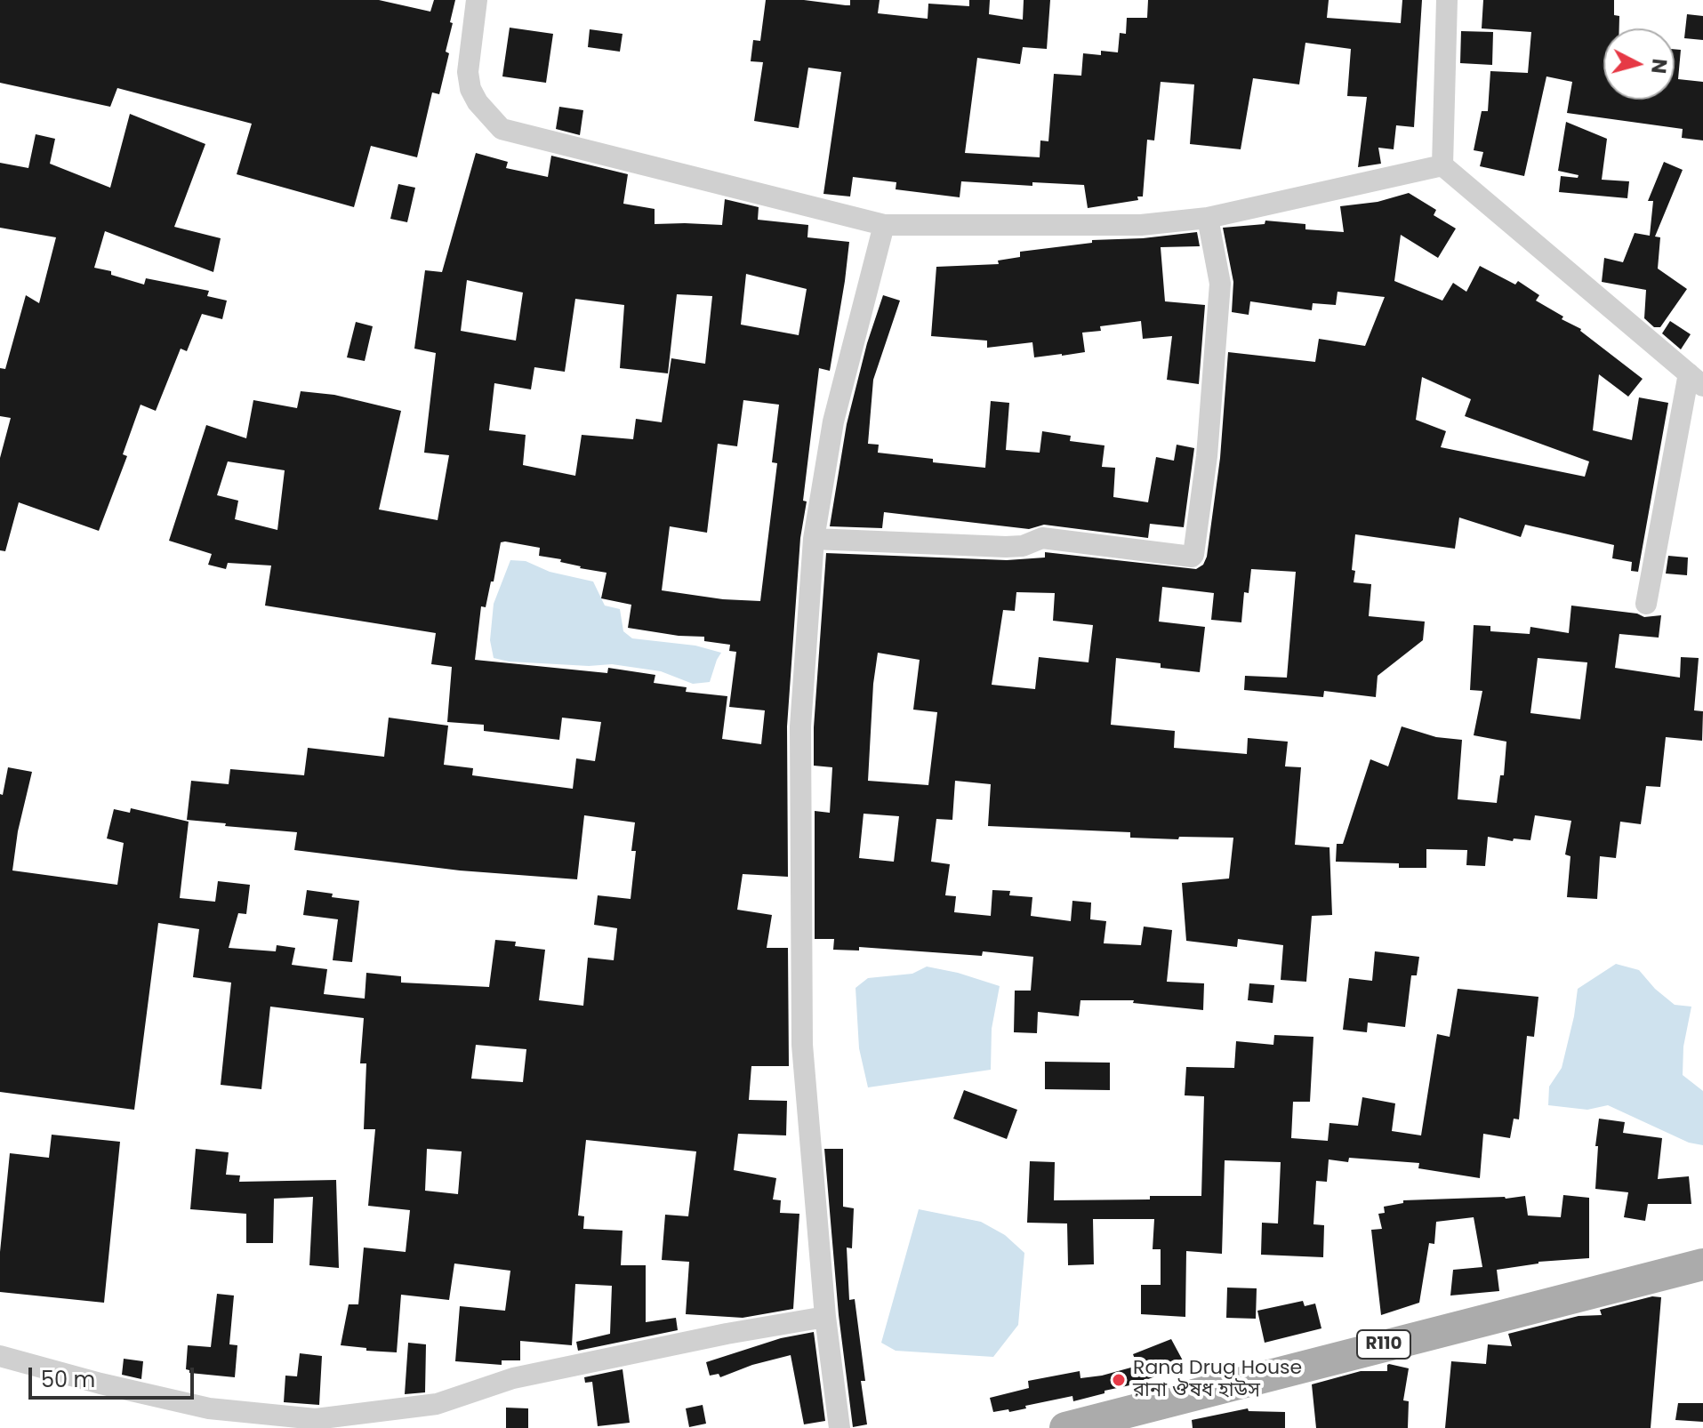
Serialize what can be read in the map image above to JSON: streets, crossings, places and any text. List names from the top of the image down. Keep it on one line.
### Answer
{"streets":{"main road":["R110"]},"places":["Rana Drug House রানা ঔষধ হাউস"],"scale_bar":"50 m","north":"right"}
